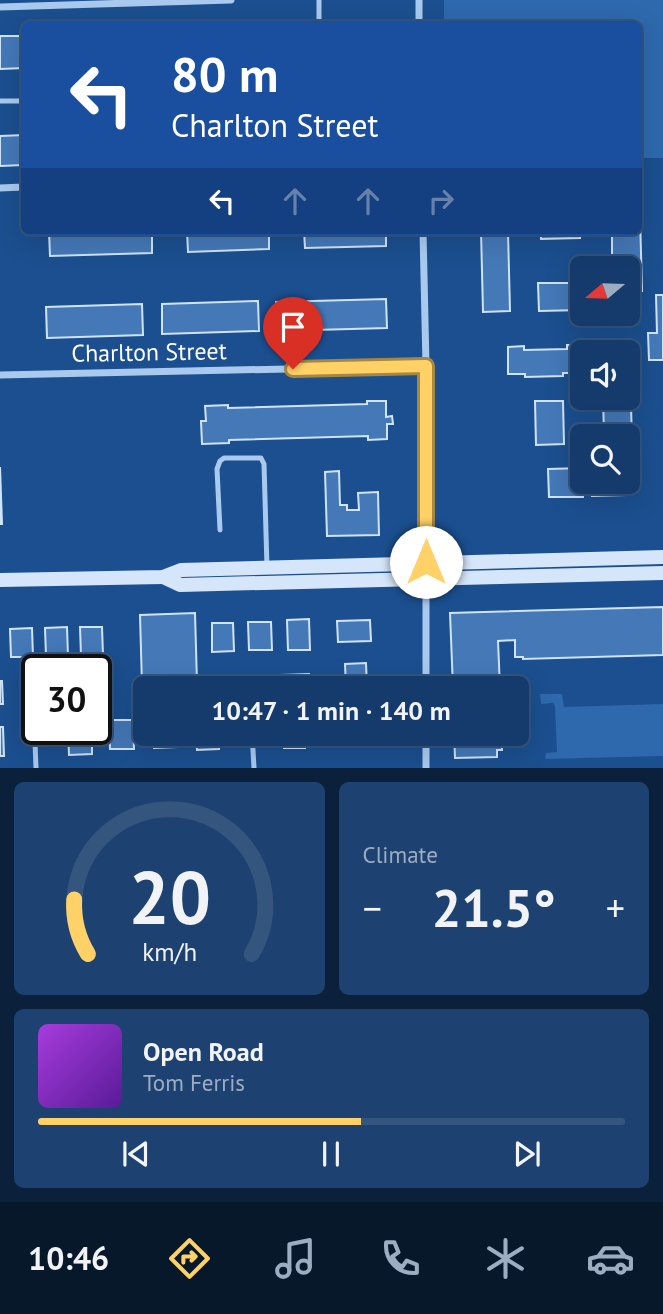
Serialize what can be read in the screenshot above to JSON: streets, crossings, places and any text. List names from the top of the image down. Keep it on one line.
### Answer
{"streets":{"street":["Charlton Street"]},"north":"left","page":{"turn":["80 m","Charlton Street"],"limit":"30","trip":"10:47 · 1 min · 140 m","tile":"Climate","heat":["−","21.5°","+"],"song":["Open Road","Tom Ferris"],"tabs":"10:46","gauge":["20","km/h"]}}
